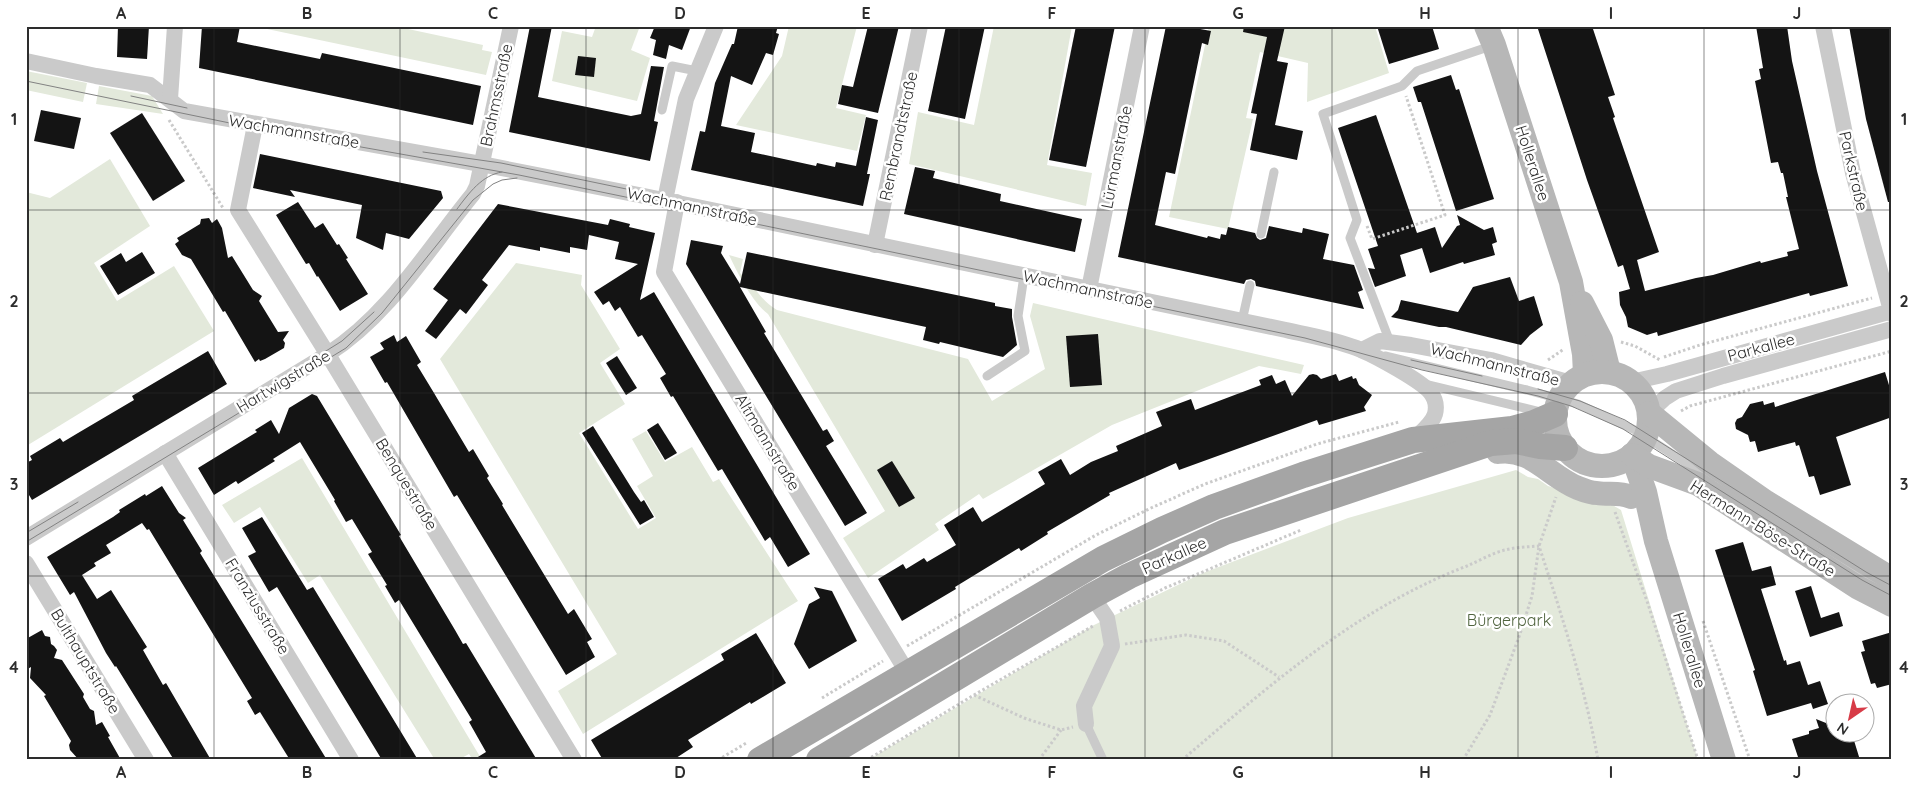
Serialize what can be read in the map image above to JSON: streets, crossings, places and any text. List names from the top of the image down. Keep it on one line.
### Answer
{"streets":{"main road":["Hollerallee","Parkallee","Hermann-Böse-Straße"],"street":["Brahmsstraße","Wachmannstraße","Rembrandtstraße","Lürmanstraße","Parkstraße","Hartwigstraße","Altmannstraße","Benquestraße","Franziusstraße","Bulthauptstraße"]},"crossings":[["Brahmsstraße","Wachmannstraße"],["Brahmsstraße","Hartwigstraße"],["Wachmannstraße","Rembrandtstraße"],["Wachmannstraße","Lürmanstraße"],["Wachmannstraße","Hollerallee"],["Wachmannstraße","Parkallee"],["Wachmannstraße","Hartwigstraße"],["Wachmannstraße","Altmannstraße"],["Hollerallee","Parkallee"],["Hollerallee","Hermann-Böse-Straße"],["Parkstraße","Parkallee"],["Parkallee","Altmannstraße"],["Parkallee","Hermann-Böse-Straße"],["Hartwigstraße","Benquestraße"],["Hartwigstraße","Franziusstraße"]],"parks":["Bürgerpark"],"north":"bottom left","grid":{"columns":["A","B","C","D","E","F","G","H","I","J"],"rows":["1","2","3","4"]}}
